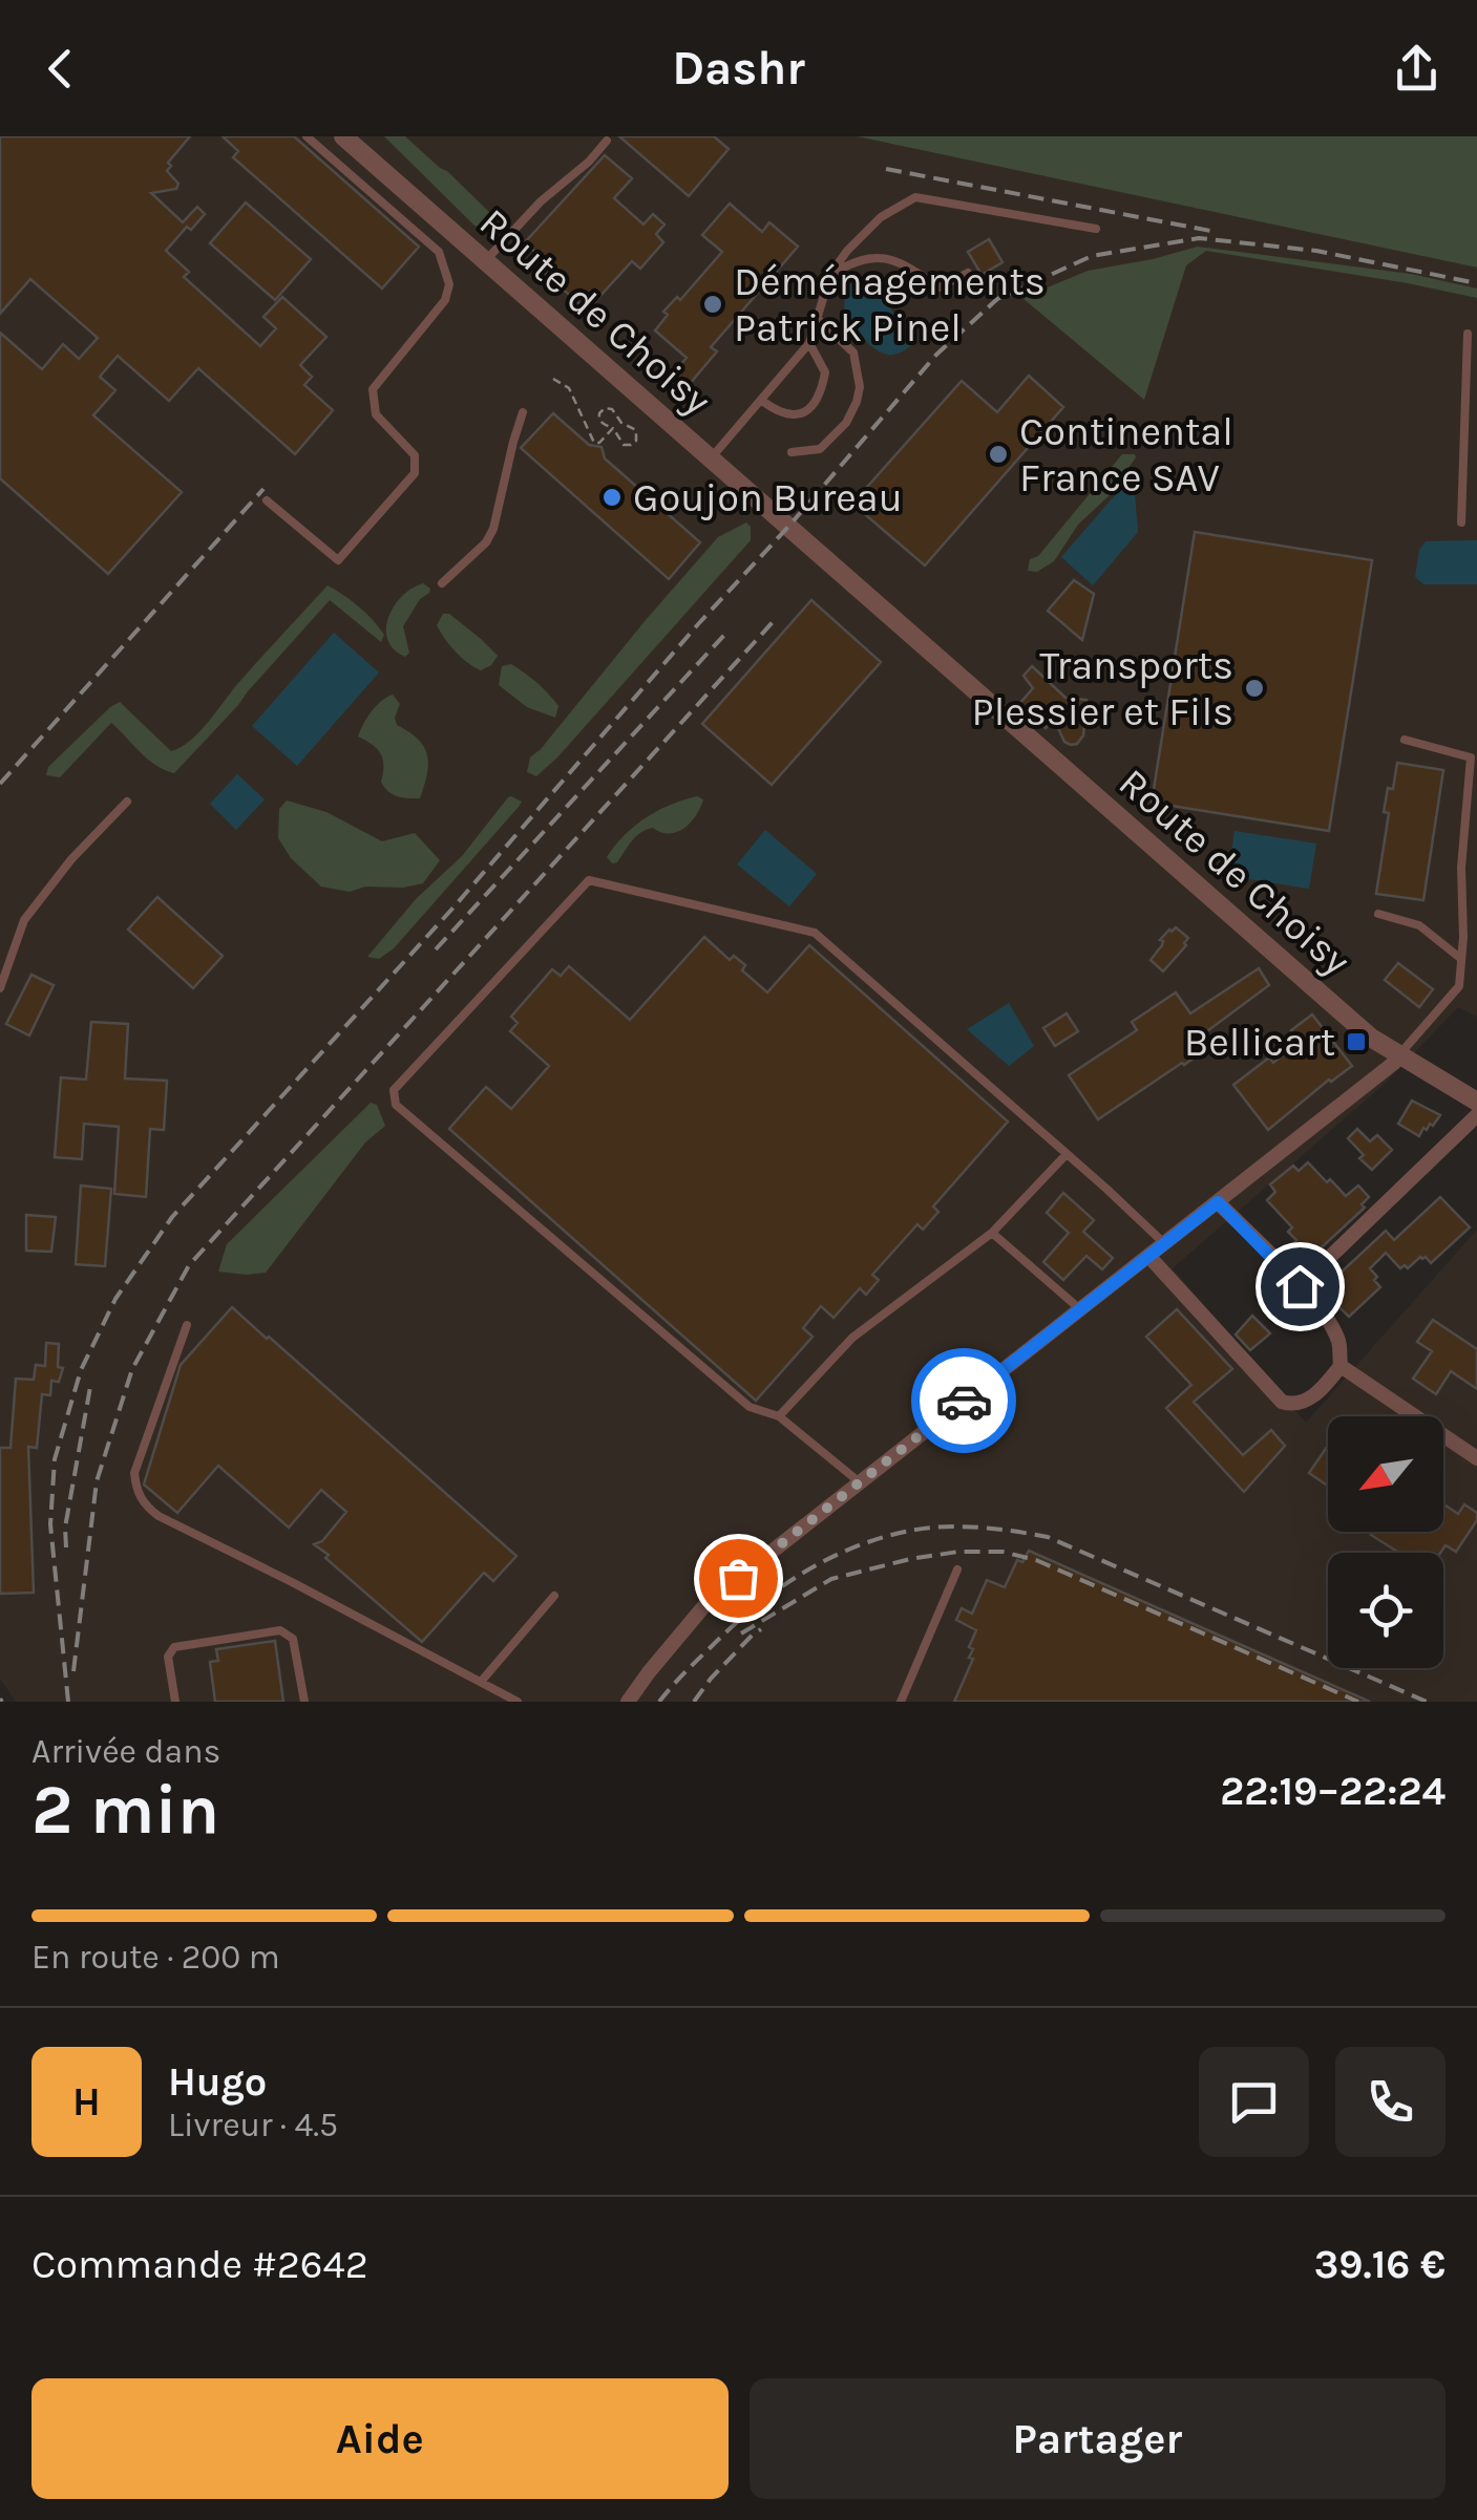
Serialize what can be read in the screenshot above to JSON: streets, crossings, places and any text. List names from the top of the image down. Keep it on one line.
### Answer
{"streets":{"street":["Route de Choisy"]},"places":{"other":["Déménagements Patrick Pinel","Continental France SAV","Goujon Bureau","Transports Plessier et Fils"],"transit":["Bellicart"]},"north":"bottom left","page":{"header":"Dashr","heading":["2 min","Arrivée dans","22:19–22:24"],"panel":["Hugo","Livreur · 4.5","Commande #2642","39.16 €"],"bar":"En route · 200 m","round":"H","buttons":["Aide","Partager"]}}
